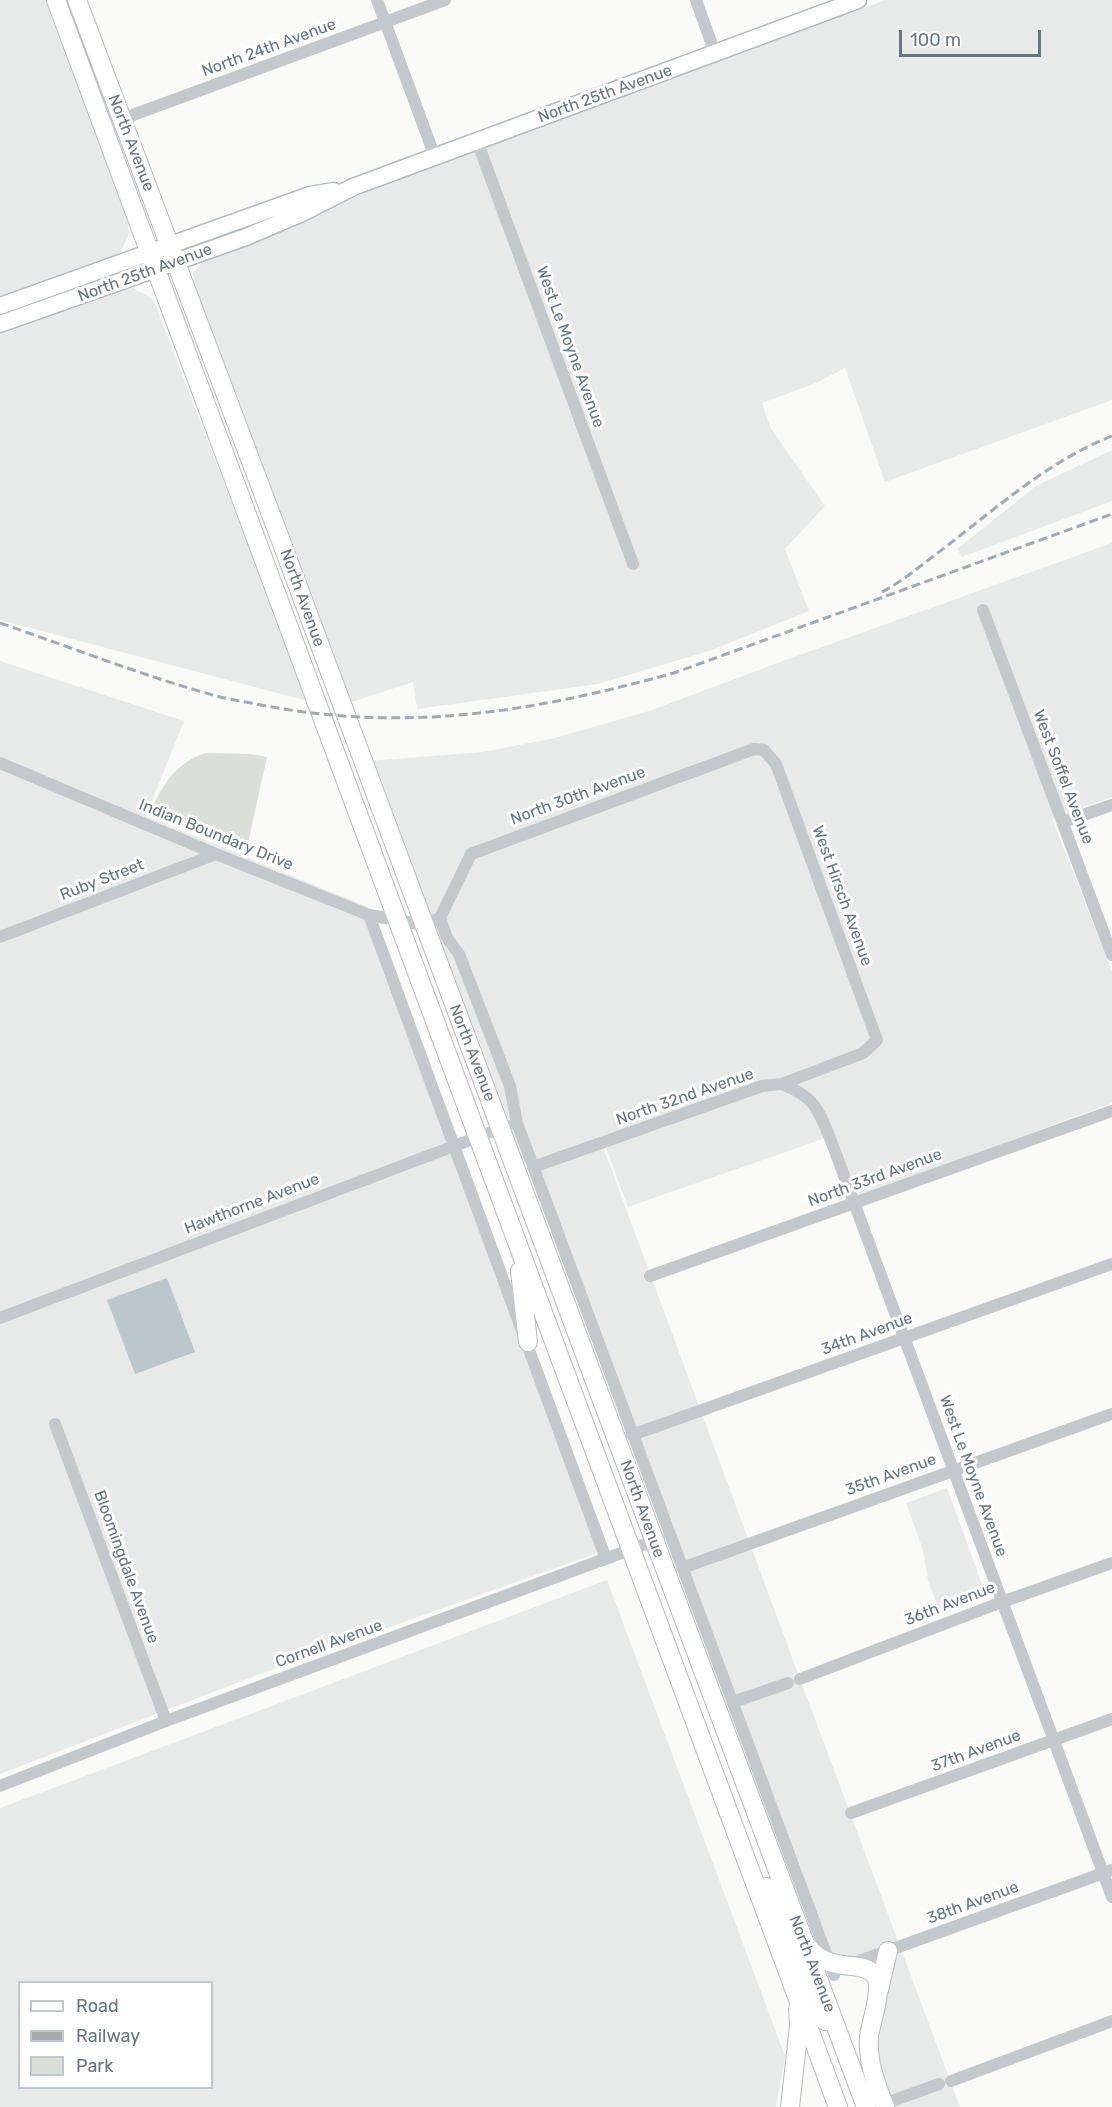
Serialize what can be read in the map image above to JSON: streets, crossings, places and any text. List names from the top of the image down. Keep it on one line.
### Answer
{"streets":{"main road":["North 25th Avenue","North Avenue"],"street":["North 24th Avenue","West Le Moyne Avenue","West Soffel Avenue","North 30th Avenue","Indian Boundary Drive","Ruby Street","West Hirsch Avenue","North 32nd Avenue","North 33rd Avenue","Hawthorne Avenue","34th Avenue","35th Avenue","Bloomingdale Avenue","36th Avenue","Cornell Avenue","37th Avenue","38th Avenue"]},"crossings":[["North 24th Avenue","North Avenue"],["North 25th Avenue","North Avenue"],["North 25th Avenue","West Le Moyne Avenue"],["North Avenue","North 30th Avenue"],["North Avenue","Indian Boundary Drive"],["North Avenue","North 32nd Avenue"],["North Avenue","Hawthorne Avenue"],["North Avenue","34th Avenue"],["North Avenue","35th Avenue"],["North Avenue","36th Avenue"],["North Avenue","Cornell Avenue"],["North Avenue","38th Avenue"],["West Le Moyne Avenue","North 32nd Avenue"],["West Le Moyne Avenue","North 33rd Avenue"],["West Le Moyne Avenue","34th Avenue"],["West Le Moyne Avenue","35th Avenue"],["West Le Moyne Avenue","36th Avenue"],["West Le Moyne Avenue","37th Avenue"],["West Le Moyne Avenue","38th Avenue"],["North 30th Avenue","Indian Boundary Drive"],["North 30th Avenue","West Hirsch Avenue"],["Indian Boundary Drive","Ruby Street"],["West Hirsch Avenue","North 32nd Avenue"],["Bloomingdale Avenue","Cornell Avenue"]],"legend":["Road","Railway","Park"],"scale_bar":"100 m"}
